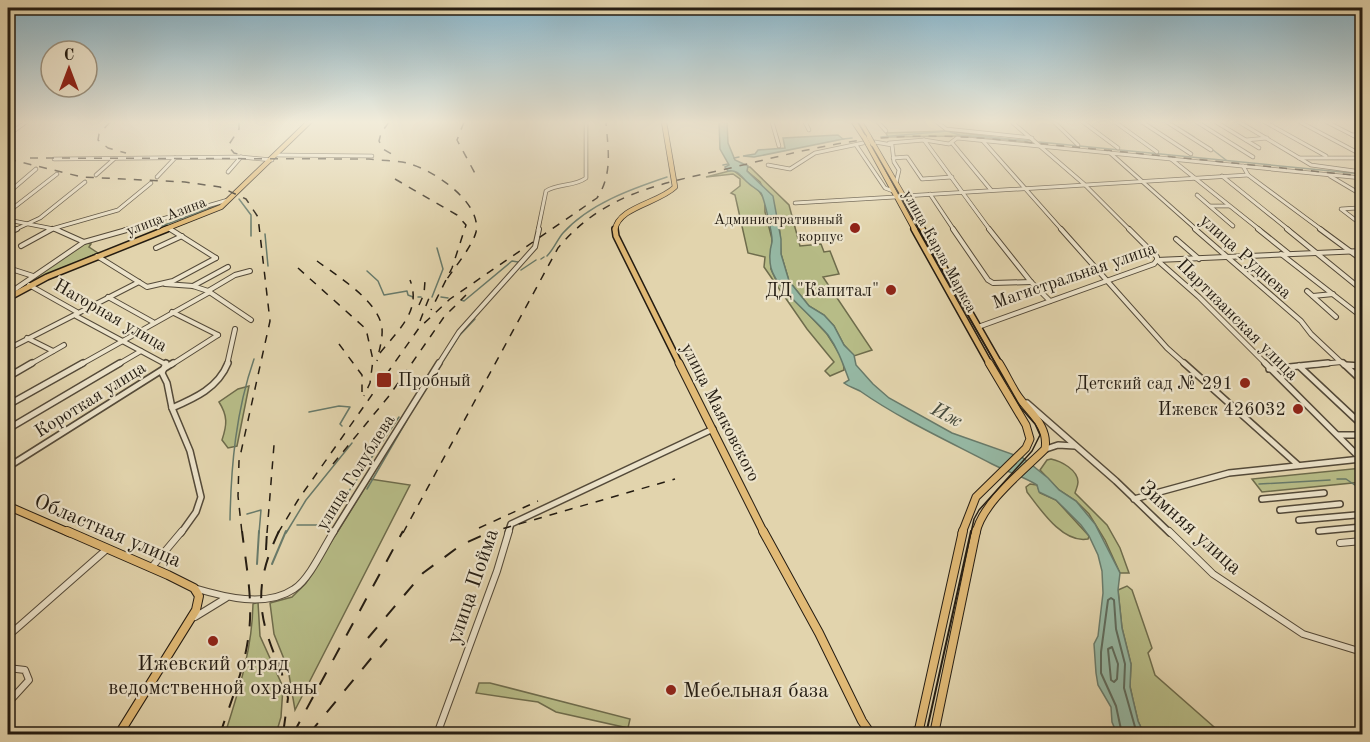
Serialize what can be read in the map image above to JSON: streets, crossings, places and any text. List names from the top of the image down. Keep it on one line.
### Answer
{"streets":{"main road":["улица Азина","улица Карла Маркса","Магистральная улица","улица Маяковского","Областная улица"],"street":["улица Руднева","Нагорная улица","Партизанская улица","Короткая улица","улица Голублева","Зимняя улица","улица Пойма"]},"crossings":[["улица Азина","Нагорная улица"],["улица Карла Маркса","Магистральная улица"],["улица Руднева","Магистральная улица"],["Магистральная улица","Партизанская улица"],["Магистральная улица","Зимняя улица"],["Нагорная улица","Короткая улица"],["Нагорная улица","Областная улица"],["улица Маяковского","улица Пойма"]],"water":["Иж"],"places":{"other":["Административный корпус","ДД \"Капитал\"","Детский сад № 291","Ижевск 426032","Ижевский отряд ведомственной охраны","Мебельная база"],"transit":["Пробный"]},"north":"top"}
